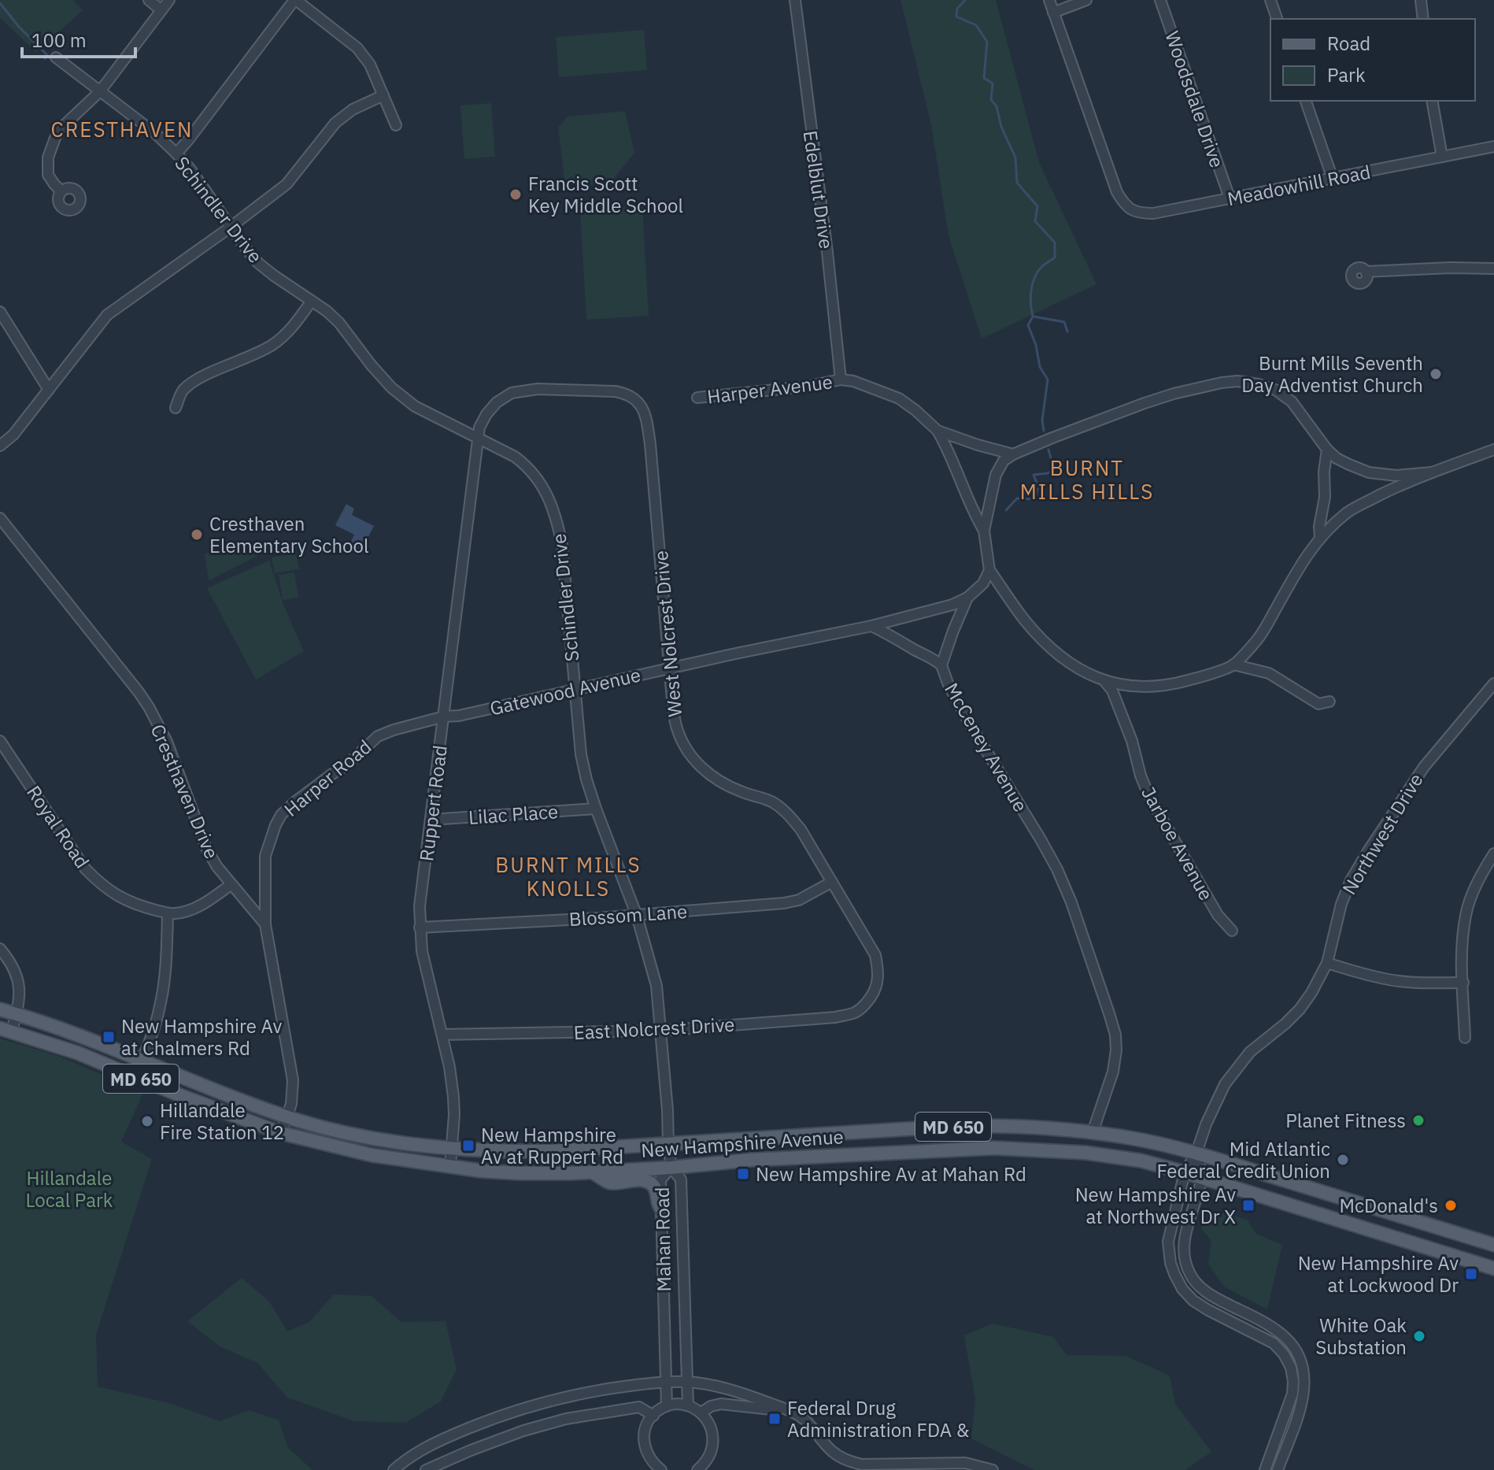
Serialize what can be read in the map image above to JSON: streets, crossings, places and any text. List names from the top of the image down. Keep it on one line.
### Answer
{"streets":{"main road":["MD 650","New Hampshire Avenue"],"street":["Woodsdale Drive","Meadowhill Road","Edelblut Drive","Schindler Drive","Harper Avenue","West Nolcrest Drive","Gatewood Avenue","McCeney Avenue","Harper Road","Cresthaven Drive","Ruppert Road","Lilac Place","Royal Road","Northwest Drive","Jarboe Avenue","Blossom Lane","East Nolcrest Drive","Mahan Road"]},"crossings":[["Woodsdale Drive","Meadowhill Road"],["Edelblut Drive","Harper Avenue"],["Schindler Drive","West Nolcrest Drive"],["Schindler Drive","Gatewood Avenue"],["Schindler Drive","Ruppert Road"],["Schindler Drive","Lilac Place"],["Schindler Drive","Blossom Lane"],["Schindler Drive","East Nolcrest Drive"],["Schindler Drive","New Hampshire Avenue"],["Schindler Drive","Mahan Road"],["West Nolcrest Drive","Gatewood Avenue"],["West Nolcrest Drive","Ruppert Road"],["West Nolcrest Drive","Blossom Lane"],["West Nolcrest Drive","East Nolcrest Drive"],["Gatewood Avenue","McCeney Avenue"],["Gatewood Avenue","Harper Road"],["Gatewood Avenue","Ruppert Road"],["McCeney Avenue","New Hampshire Avenue"],["Harper Road","Cresthaven Drive"],["Harper Road","Ruppert Road"],["Cresthaven Drive","Royal Road"],["Ruppert Road","Lilac Place"],["Ruppert Road","Blossom Lane"],["Ruppert Road","East Nolcrest Drive"],["Ruppert Road","New Hampshire Avenue"],["Northwest Drive","New Hampshire Avenue"],["New Hampshire Avenue","Mahan Road"]],"districts":["CRESTHAVEN","BURNT MILLS HILLS","BURNT MILLS KNOLLS"],"parks":["Hillandale Local Park"],"places":{"other":["Francis Scott Key Middle School","Burnt Mills Seventh Day Adventist Church","Cresthaven Elementary School","Planet Fitness","Hillandale Fire Station 12","Mid Atlantic Federal Credit Union","McDonald's","White Oak Substation"],"transit":["New Hampshire Av at Chalmers Rd","New Hampshire Av at Ruppert Rd","New Hampshire Av at Mahan Rd","New Hampshire Av at Northwest Dr X","New Hampshire Av at Lockwood Dr","Federal Drug Administration FDA &"]},"legend":["Road","Park"],"scale_bar":"100 m"}
